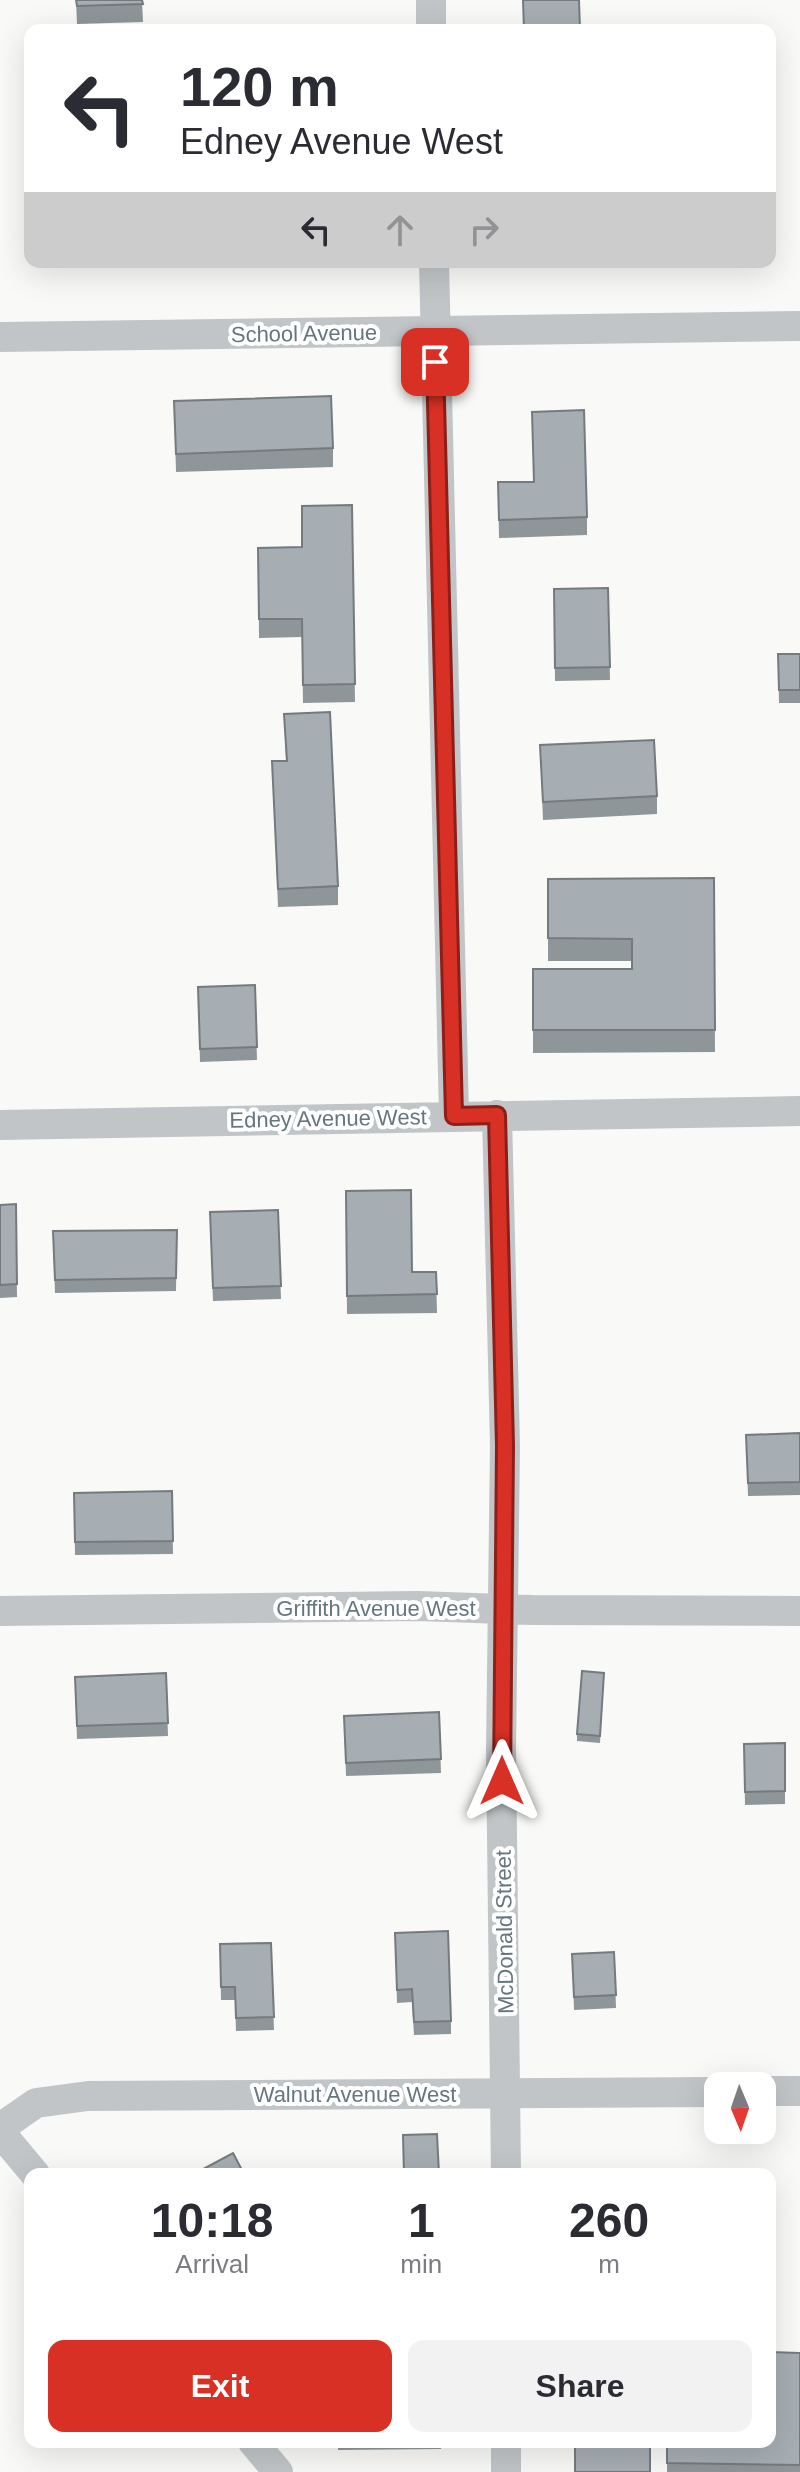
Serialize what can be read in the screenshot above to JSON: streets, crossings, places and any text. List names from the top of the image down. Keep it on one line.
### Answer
{"streets":{"street":["School Avenue","Edney Avenue West","Griffith Avenue West","McDonald Street","Walnut Avenue West"]},"crossings":[["Edney Avenue West","McDonald Street"],["Griffith Avenue West","McDonald Street"],["McDonald Street","Walnut Avenue West"]],"north":"bottom","page":{"turn":["120 m","Edney Avenue West"],"eta":["10:18","Arrival","1","min","260","m"],"buttons":["Exit","Share"]}}
